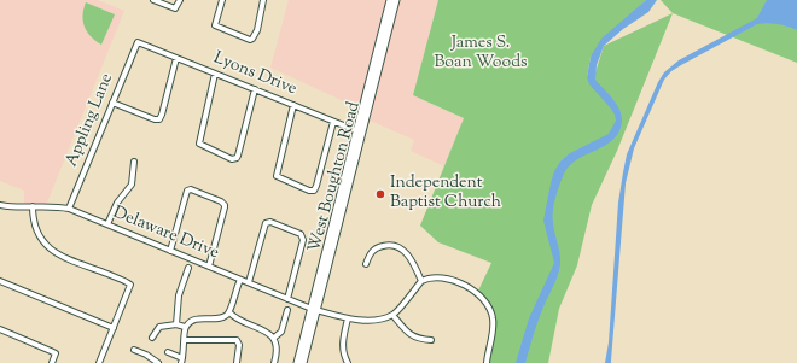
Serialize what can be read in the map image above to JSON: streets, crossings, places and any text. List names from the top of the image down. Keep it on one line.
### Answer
{"streets":{"main road":["West Boughton Road"],"street":["Lyons Drive","Appling Lane","Delaware Drive"]},"crossings":[["Lyons Drive","Appling Lane"],["Lyons Drive","West Boughton Road"],["Appling Lane","Delaware Drive"],["West Boughton Road","Delaware Drive"]],"parks":["James S. Boan Woods"],"places":["Independent Baptist Church"]}
